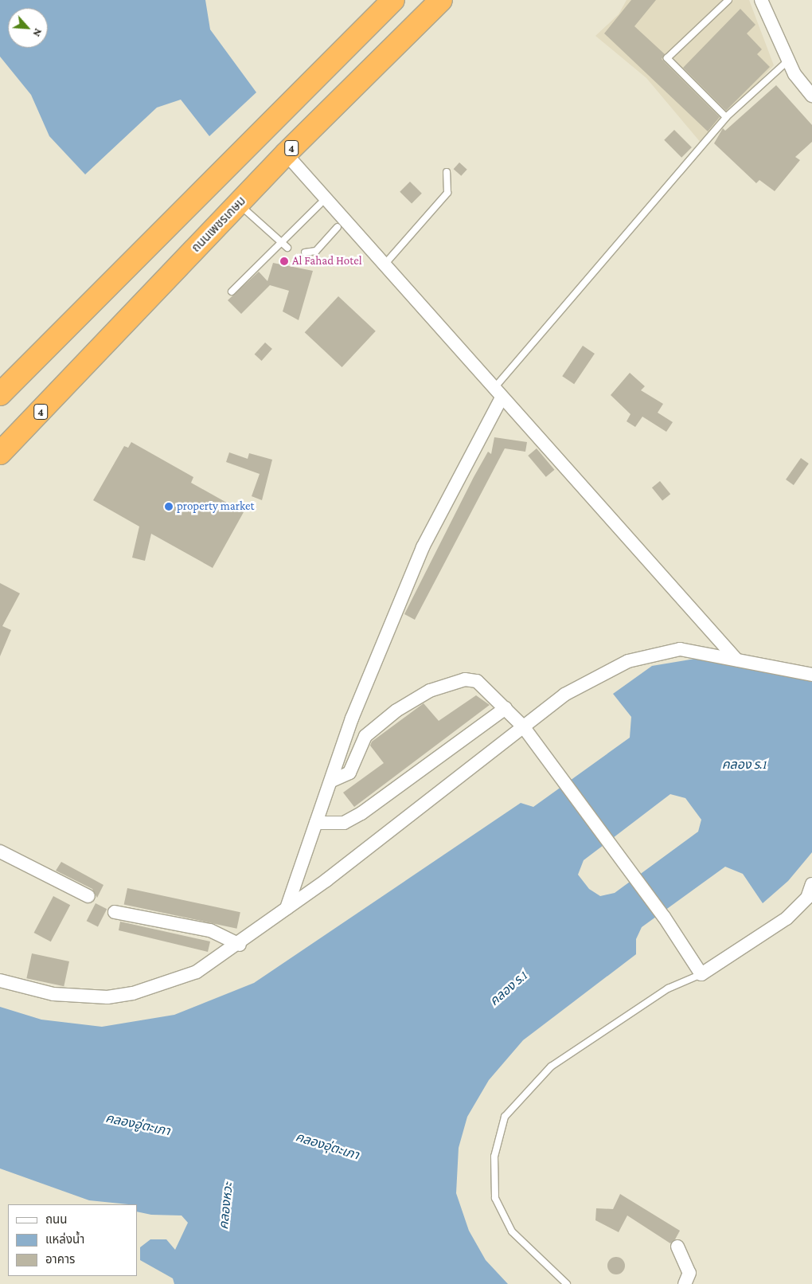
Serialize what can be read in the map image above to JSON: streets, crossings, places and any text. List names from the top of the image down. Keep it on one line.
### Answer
{"streets":{"highway":["4","ถนนเพชรเกษม"]},"water":["คลอง ร.1","คลองอู่ตะเภา","คลองอุ่ตะเภา","คลองหวะ"],"places":["Al Fahad Hotel","property market"],"legend":["ถนน","แหล่งน้ำ","อาคาร"],"north":"bottom right"}
